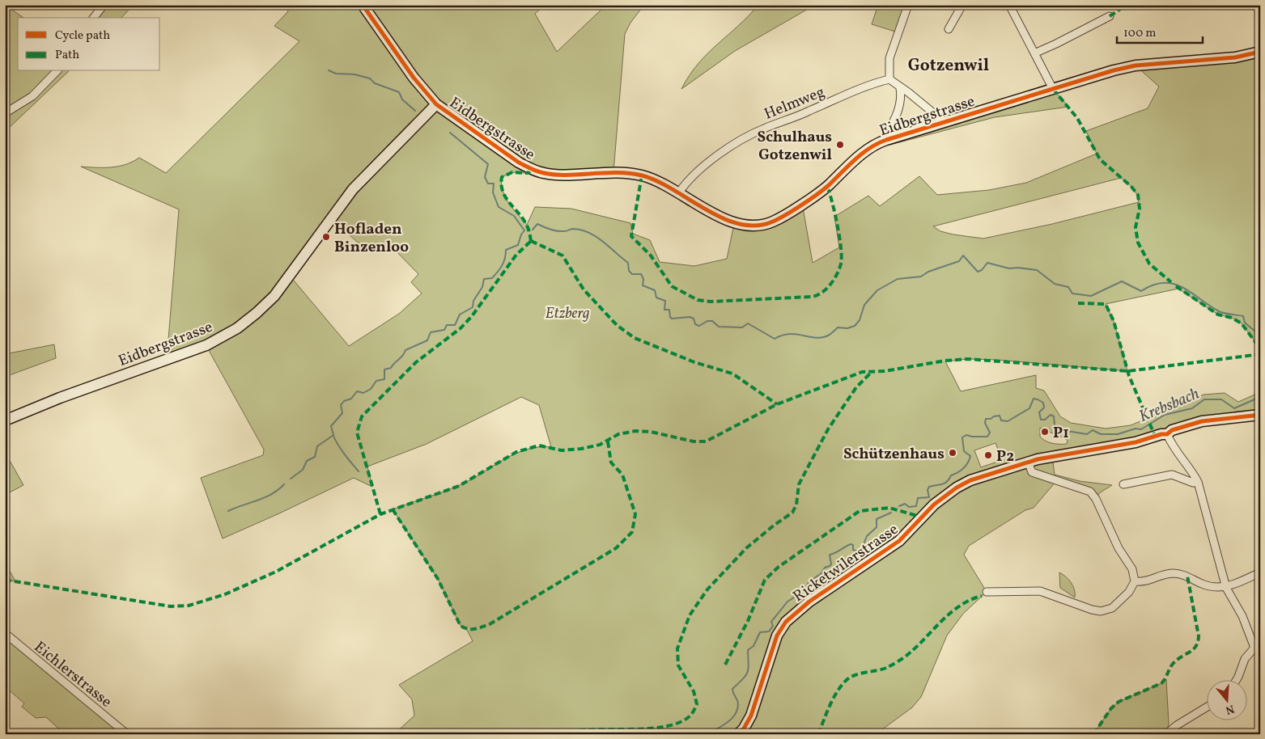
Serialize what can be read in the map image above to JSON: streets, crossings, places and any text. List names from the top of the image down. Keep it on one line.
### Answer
{"streets":{"street":["Helmweg","Eidbergstrasse","Ricketwilerstrasse","Eichlerstrasse"]},"crossings":[["Helmweg","Eidbergstrasse"]],"districts":["Gotzenwil"],"water":["Krebsbach"],"parks":["Etzberg"],"places":["Schulhaus Gotzenwil","Hofladen Binzenloo","P1","Schützenhaus","P2"],"legend":["Cycle path","Path"],"scale_bar":"100 m","north":"bottom"}
